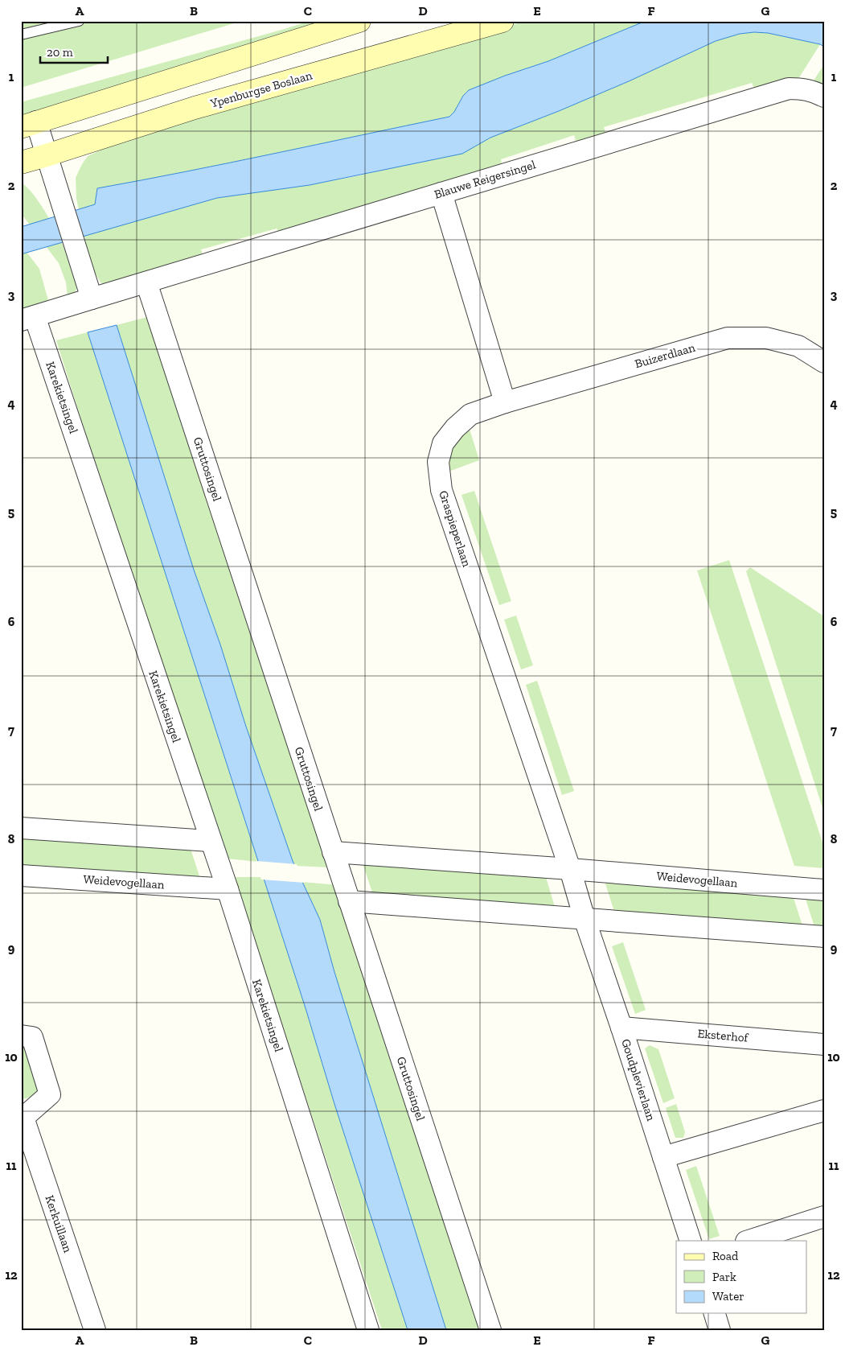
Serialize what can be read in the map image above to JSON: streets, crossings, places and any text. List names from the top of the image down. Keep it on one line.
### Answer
{"streets":{"main road":["Ypenburgse Boslaan"],"street":["Blauwe Reigersingel","Buizerdlaan","Karekietsingel","Gruttosingel","Graspieperlaan","Weidevogellaan","Eksterhof","Goudplevierlaan","Kerkuillaan"]},"crossings":[["Blauwe Reigersingel","Gruttosingel"],["Buizerdlaan","Graspieperlaan"],["Karekietsingel","Weidevogellaan"],["Gruttosingel","Weidevogellaan"],["Graspieperlaan","Weidevogellaan"],["Eksterhof","Goudplevierlaan"]],"legend":["Road","Park","Water"],"scale_bar":"20 m","grid":{"columns":["A","B","C","D","E","F","G"],"rows":["1","2","3","4","5","6","7","8","9","10","11","12"]}}
